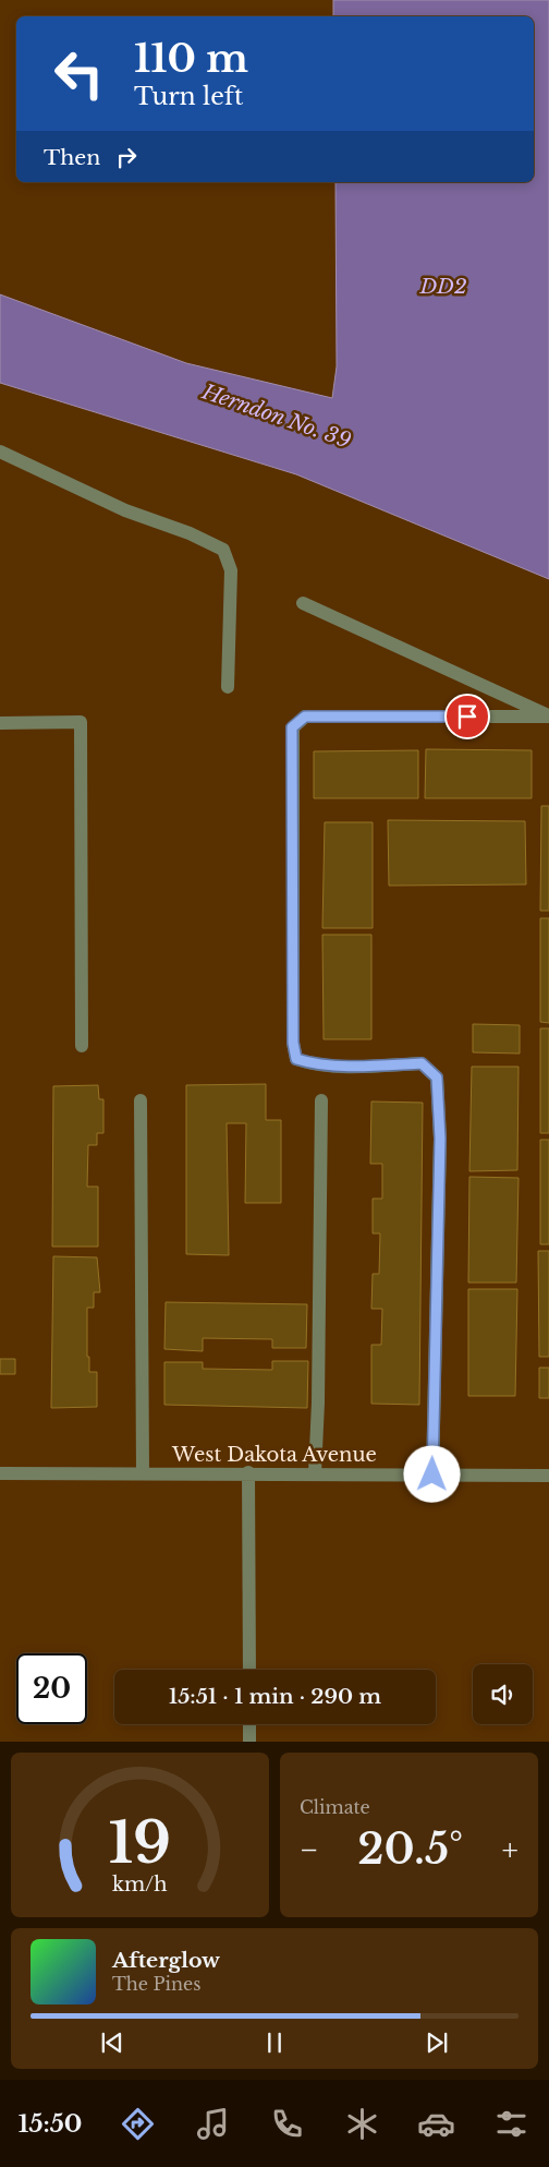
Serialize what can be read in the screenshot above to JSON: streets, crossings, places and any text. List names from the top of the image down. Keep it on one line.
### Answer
{"streets":{"street":["West Dakota Avenue"]},"water":["DD2","Herndon No. 39"],"page":{"turn":["110 m","Turn left"],"then":"Then","limit":"20","trip":"15:51 · 1 min · 290 m","tile":"Climate","heat":["−","20.5°","+"],"song":["Afterglow","The Pines"],"tabs":"15:50","gauge":["19","km/h"]}}
